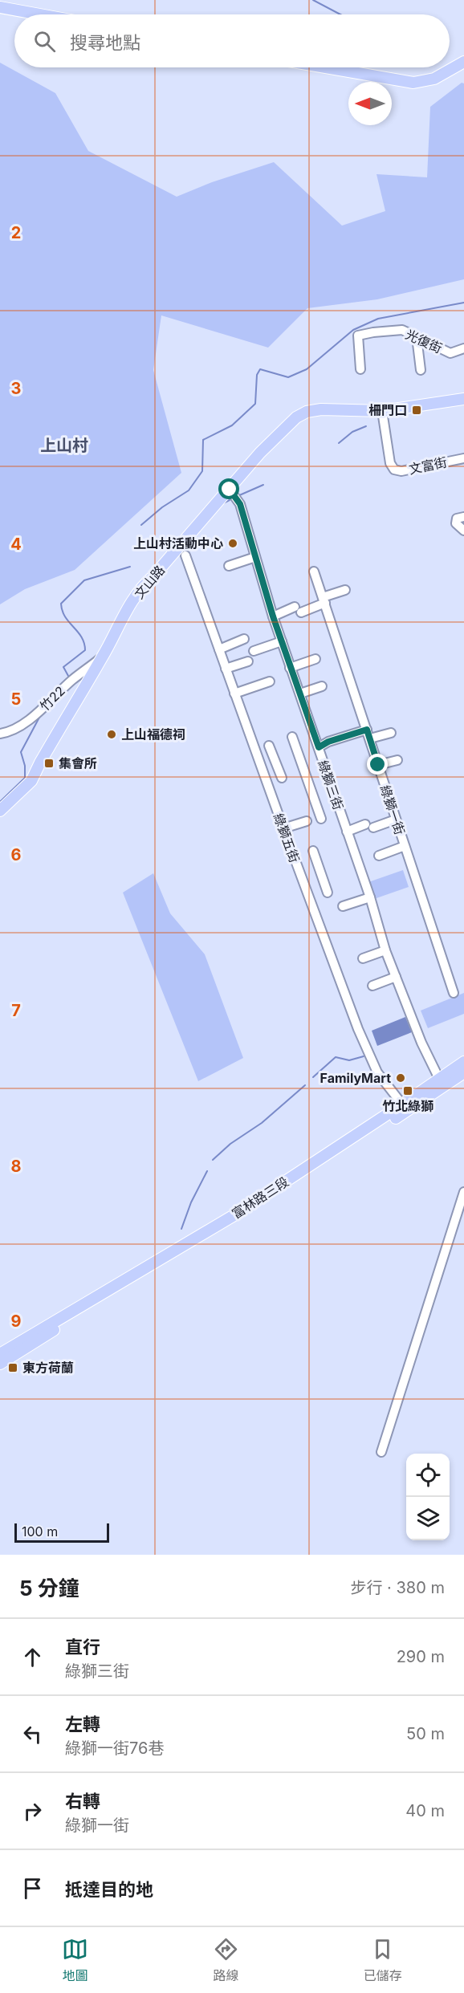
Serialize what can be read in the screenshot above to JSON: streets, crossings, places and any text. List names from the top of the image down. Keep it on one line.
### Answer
{"streets":{"main road":["文山路","富林路三段"],"street":["光復街","文富街","竹22","綠獅三街","綠獅一街","綠獅五街"]},"crossings":[["文富街","文山路"],["文山路","竹22"],["文山路","綠獅三街"],["綠獅三街","富林路三段"],["綠獅五街","富林路三段"]],"districts":["上山村"],"places":{"transit":["柵門口","集會所","竹北綠獅","東方荷蘭"],"other":["上山村活動中心","上山福德祠","FamilyMart"]},"scale_bar":"100 m","north":"left","page":{"search":"搜尋地點","scale":"100 m","heading":["5 分鐘","步行 · 380 m"],"list":[["直行","綠獅三街","290 m"],["左轉","綠獅一街76巷","50 m"],["右轉","綠獅一街","40 m"],"抵達目的地"],"nav":["地圖","路線","已儲存"]},"grid":{"rows":["2","3","4","5","6","7","8","9"]}}
